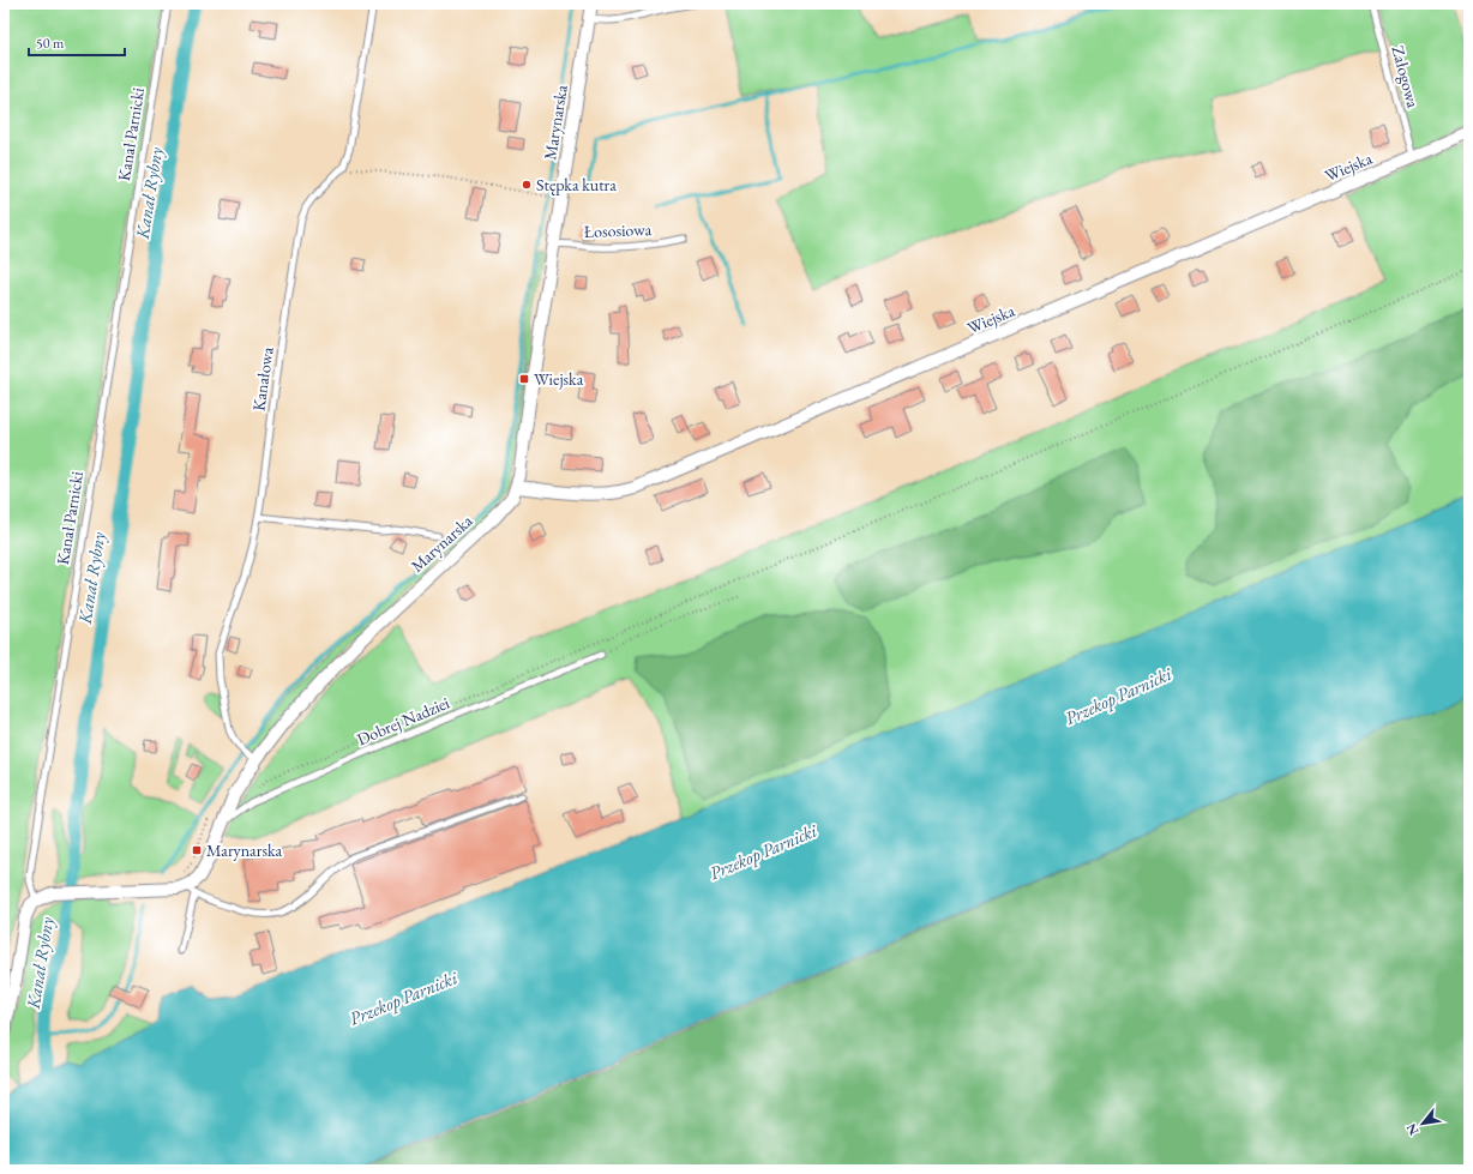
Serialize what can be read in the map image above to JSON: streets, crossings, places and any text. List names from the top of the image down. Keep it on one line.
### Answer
{"streets":{"street":["Marynarska","Wiejska"],"lane":["Załogowa","Kanał Parnicki","Łososiowa","Kanałowa","Dobrej Nadziei"]},"crossings":[["Załogowa","Wiejska"],["Marynarska","Wiejska"],["Marynarska","Łososiowa"],["Marynarska","Kanałowa"],["Marynarska","Dobrej Nadziei"]],"water":["Kanał Rybny","Przekop Parnicki"],"places":{"other":["Stępka kutra"],"transit":["Wiejska","Marynarska"]},"scale_bar":"50 m","north":"bottom left"}
